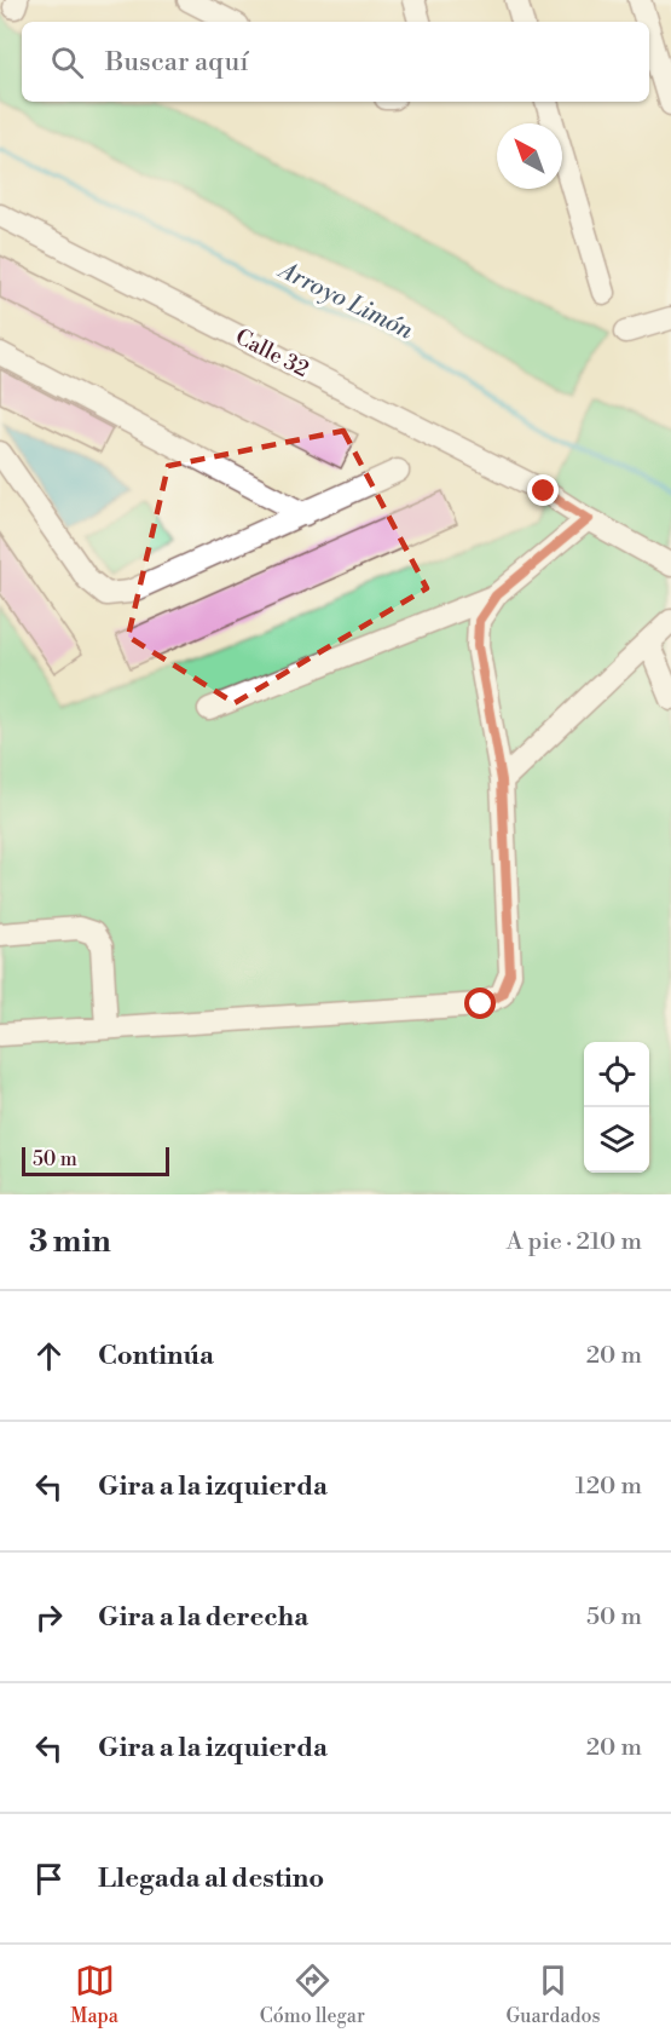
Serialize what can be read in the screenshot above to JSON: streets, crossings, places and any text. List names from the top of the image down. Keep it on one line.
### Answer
{"streets":{"street":["Calle 32"]},"water":["Arroyo Limón"],"scale_bar":"50 m","north":"top left","page":{"search":"Buscar aquí","scale":"50 m","heading":["3 min","A pie · 210 m"],"list":[["Continúa","20 m"],["Gira a la izquierda","120 m"],["Gira a la derecha","50 m"],["Gira a la izquierda","20 m"],"Llegada al destino"],"nav":["Mapa","Cómo llegar","Guardados"]}}
